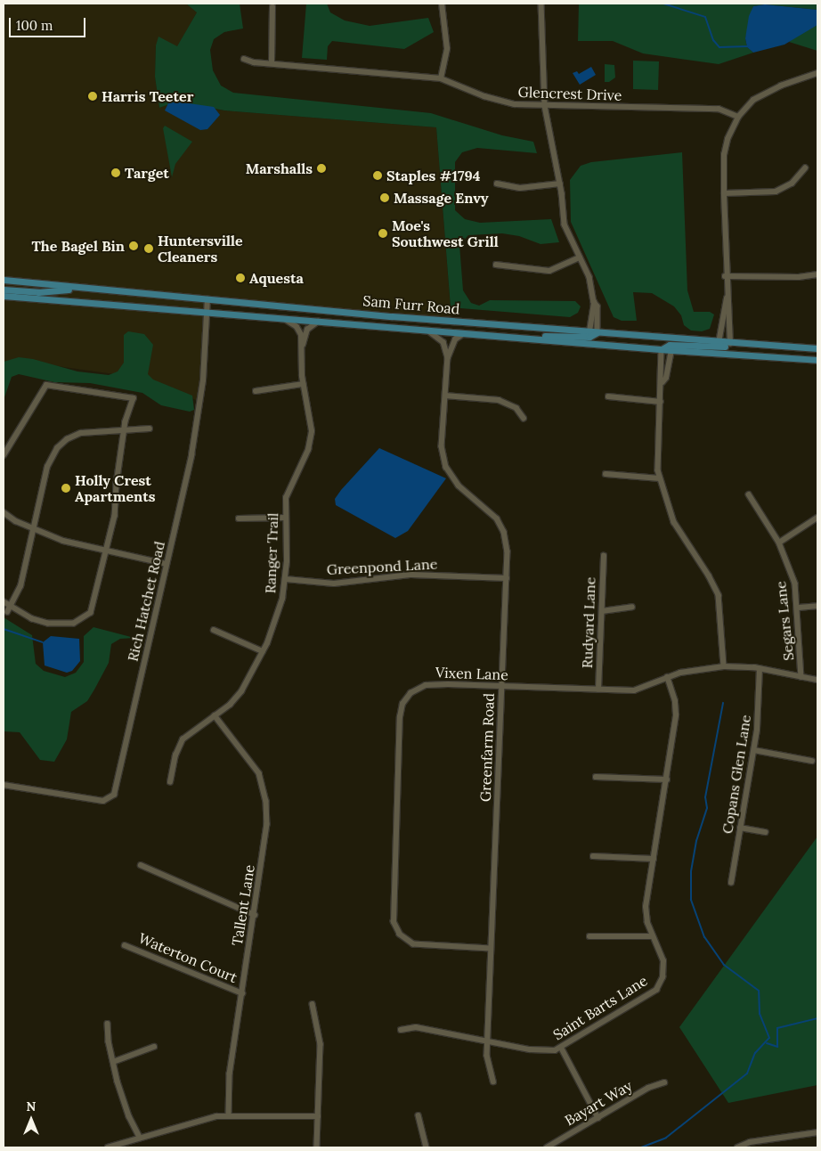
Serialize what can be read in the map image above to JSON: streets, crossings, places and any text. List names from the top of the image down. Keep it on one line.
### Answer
{"streets":{"main road":["Sam Furr Road"],"street":["Glencrest Drive","Ranger Trail","Greenpond Lane","Rich Hatchet Road","Segars Lane","Rudyard Lane","Vixen Lane","Greenfarm Road","Copans Glen Lane","Tallent Lane","Waterton Court","Saint Barts Lane","Bayart Way"]},"crossings":[["Sam Furr Road","Ranger Trail"],["Sam Furr Road","Rich Hatchet Road"],["Sam Furr Road","Greenfarm Road"],["Ranger Trail","Greenpond Lane"],["Ranger Trail","Tallent Lane"],["Greenpond Lane","Greenfarm Road"],["Segars Lane","Vixen Lane"],["Rudyard Lane","Vixen Lane"],["Vixen Lane","Greenfarm Road"],["Vixen Lane","Copans Glen Lane"],["Vixen Lane","Saint Barts Lane"],["Greenfarm Road","Saint Barts Lane"],["Tallent Lane","Waterton Court"]],"places":["Harris Teeter","Marshalls","Target","Staples #1794","Massage Envy","Moe's Southwest Grill","The Bagel Bin","Huntersville Cleaners","Aquesta","Holly Crest Apartments"],"scale_bar":"100 m","north":"top"}
